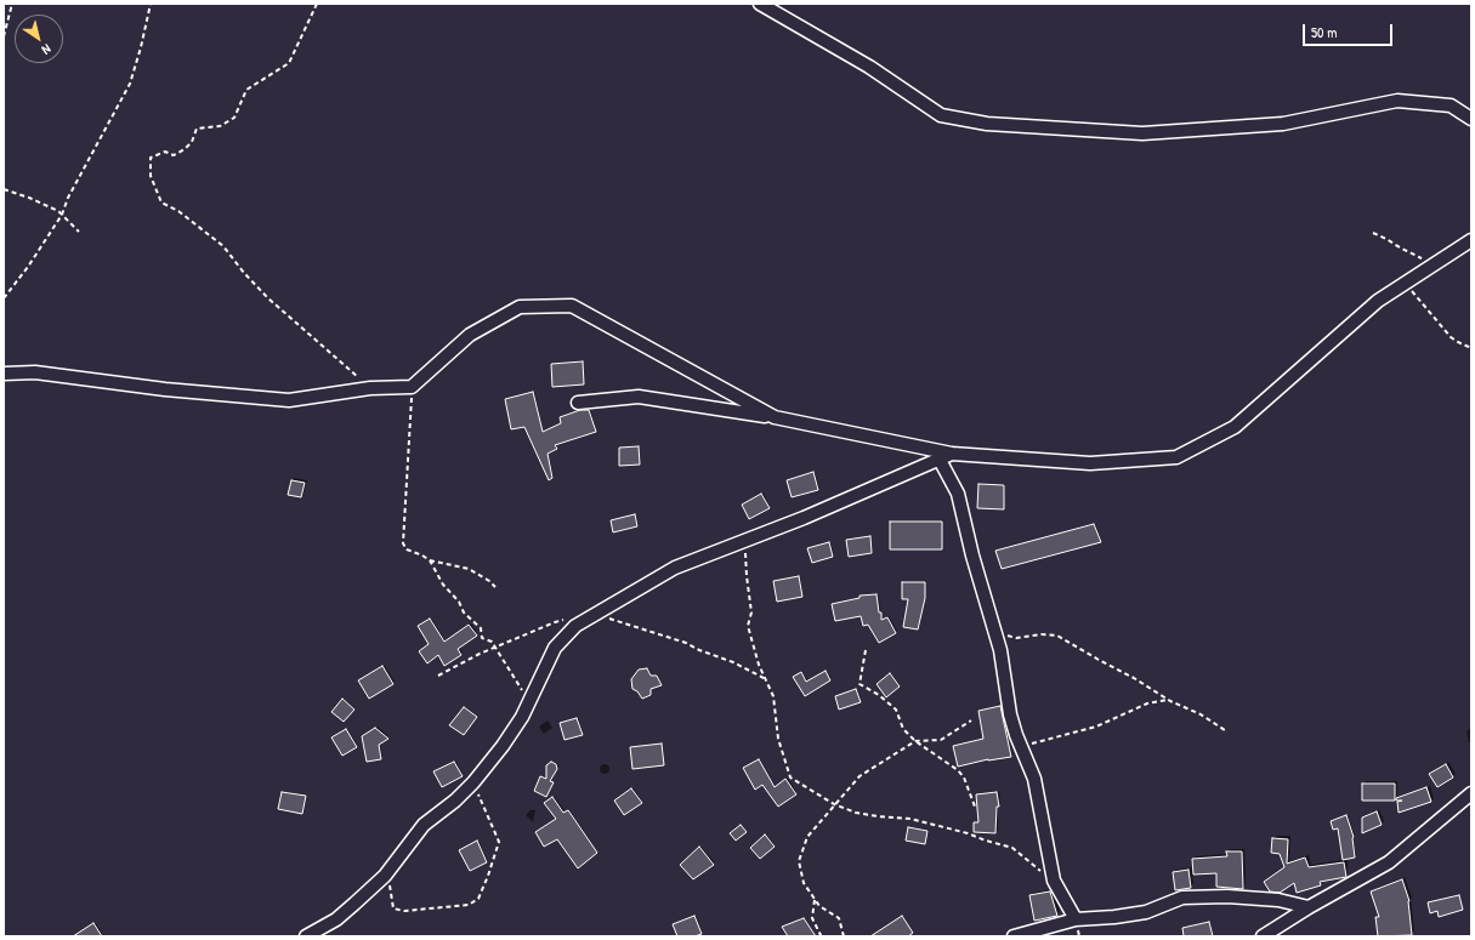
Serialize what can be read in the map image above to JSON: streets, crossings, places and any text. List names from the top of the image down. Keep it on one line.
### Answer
{"scale_bar":"50 m","north":"bottom right"}
